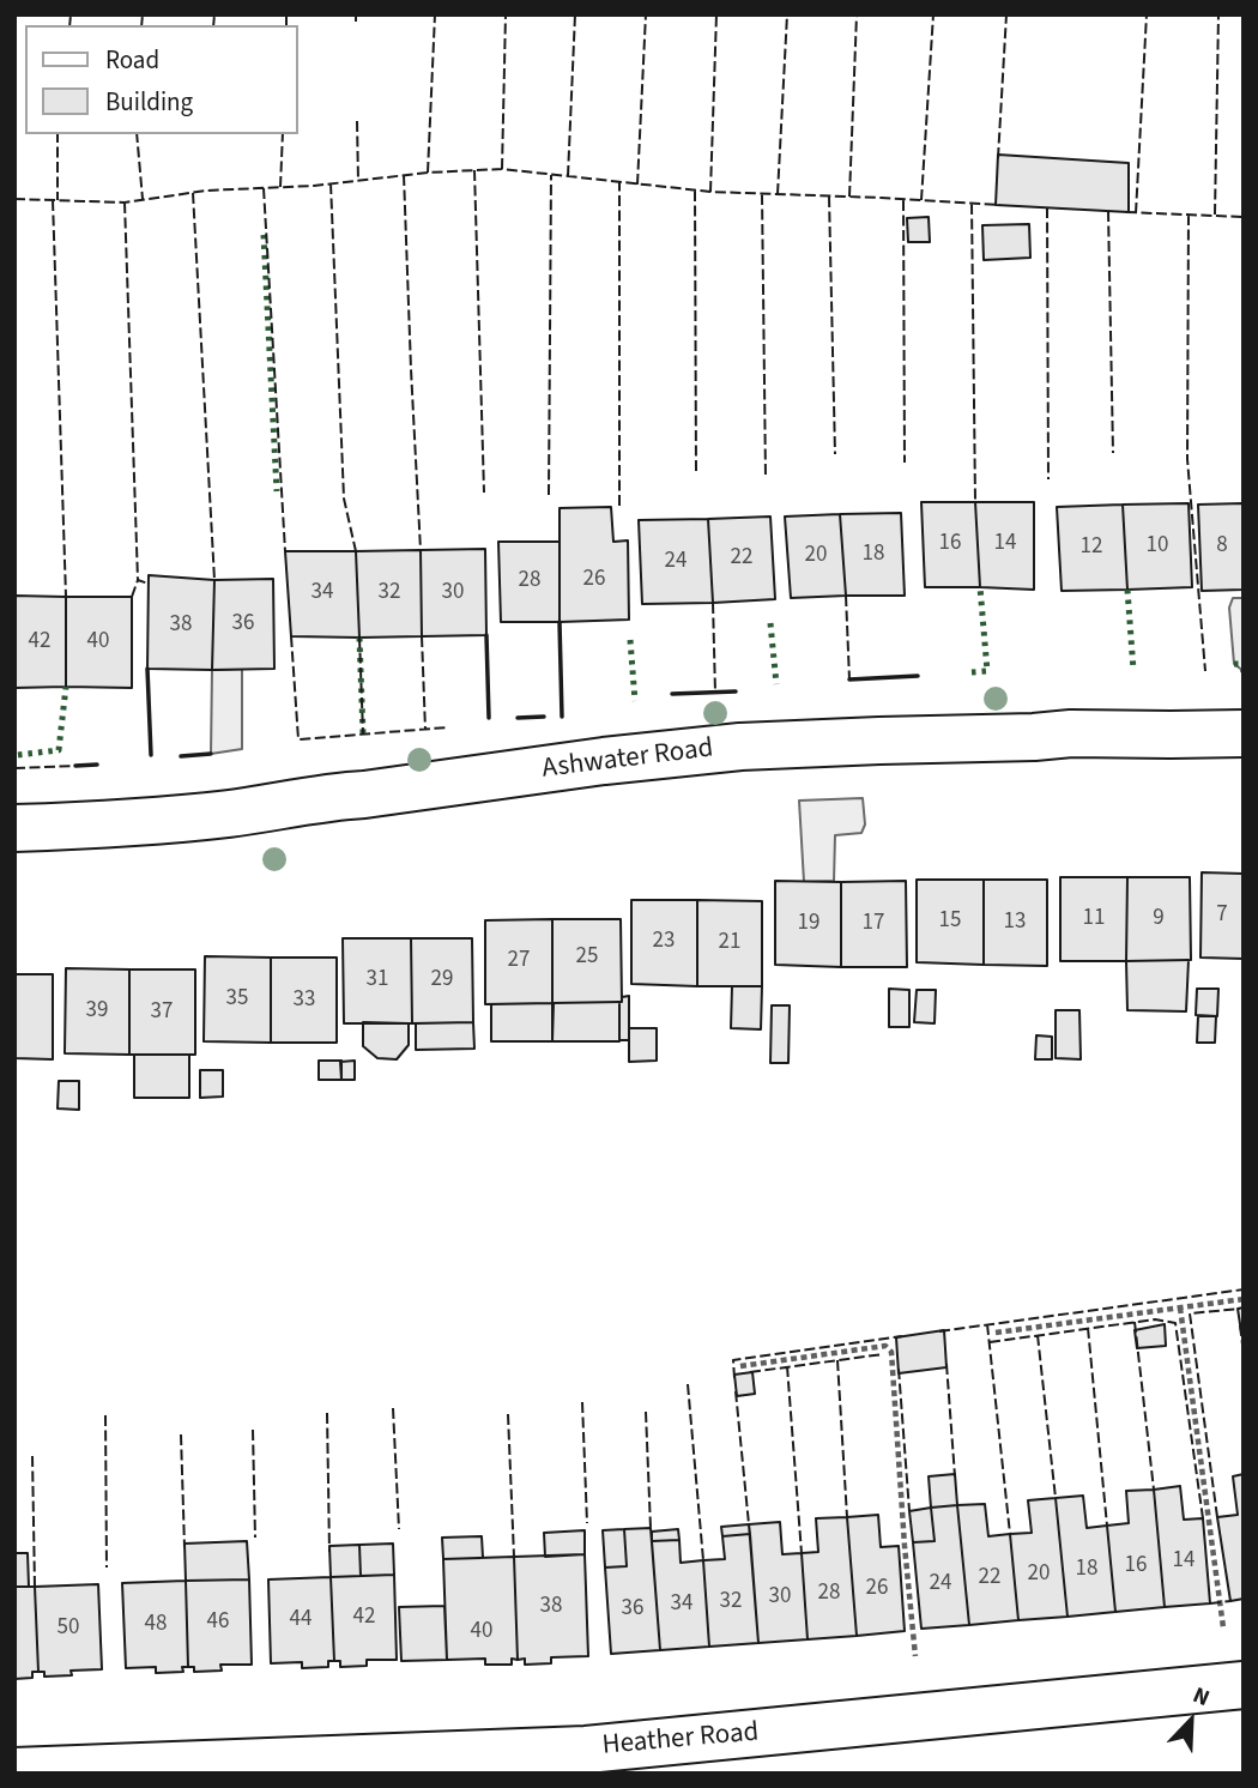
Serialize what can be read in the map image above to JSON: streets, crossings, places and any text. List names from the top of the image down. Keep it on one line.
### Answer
{"streets":{"street":["Ashwater Road","Heather Road"]},"house_numbers":["16","14","10","8","12","18","20","22","24","26","28","34","32","30","36","38","42","40","7","11","9","15","13","19","17","23","21","25","27","31","29","35","33","39","37","14","16","18","20","22","24","26","28","30","32","34","38","36","42","44","46","48","50","40"],"legend":["Road","Building"],"north":"top right"}
